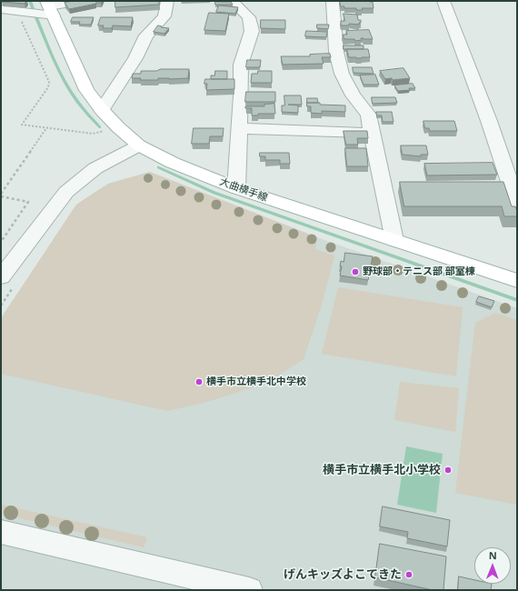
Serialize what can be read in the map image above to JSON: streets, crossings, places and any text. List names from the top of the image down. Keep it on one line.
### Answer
{"streets":{"main road":["大曲横手線"]},"places":["野球部・テニス部 部室棟","横手市立横手北中学校","横手市立横手北小学校","げんキッズよこてきた"],"north":"top"}
